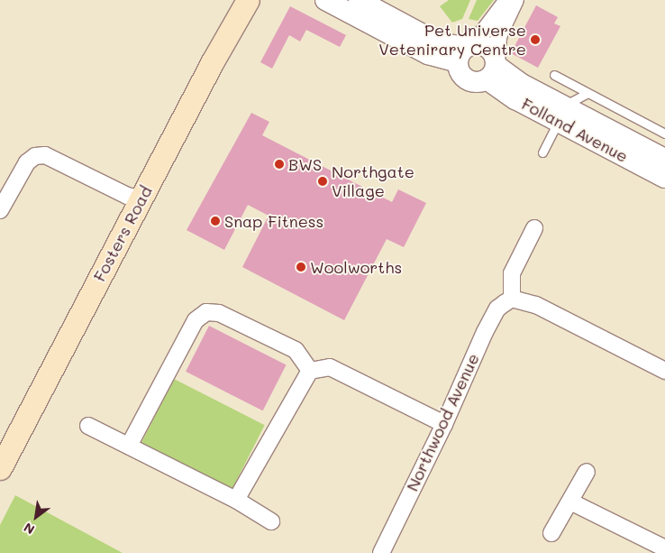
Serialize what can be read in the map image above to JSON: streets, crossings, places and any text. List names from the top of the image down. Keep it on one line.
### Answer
{"streets":{"main road":["Fosters Road"],"street":["Folland Avenue","Northwood Avenue"]},"places":["Pet Universe Vetenirary Centre","BWS","Northgate Village","Snap Fitness","Woolworths"],"north":"bottom left"}
